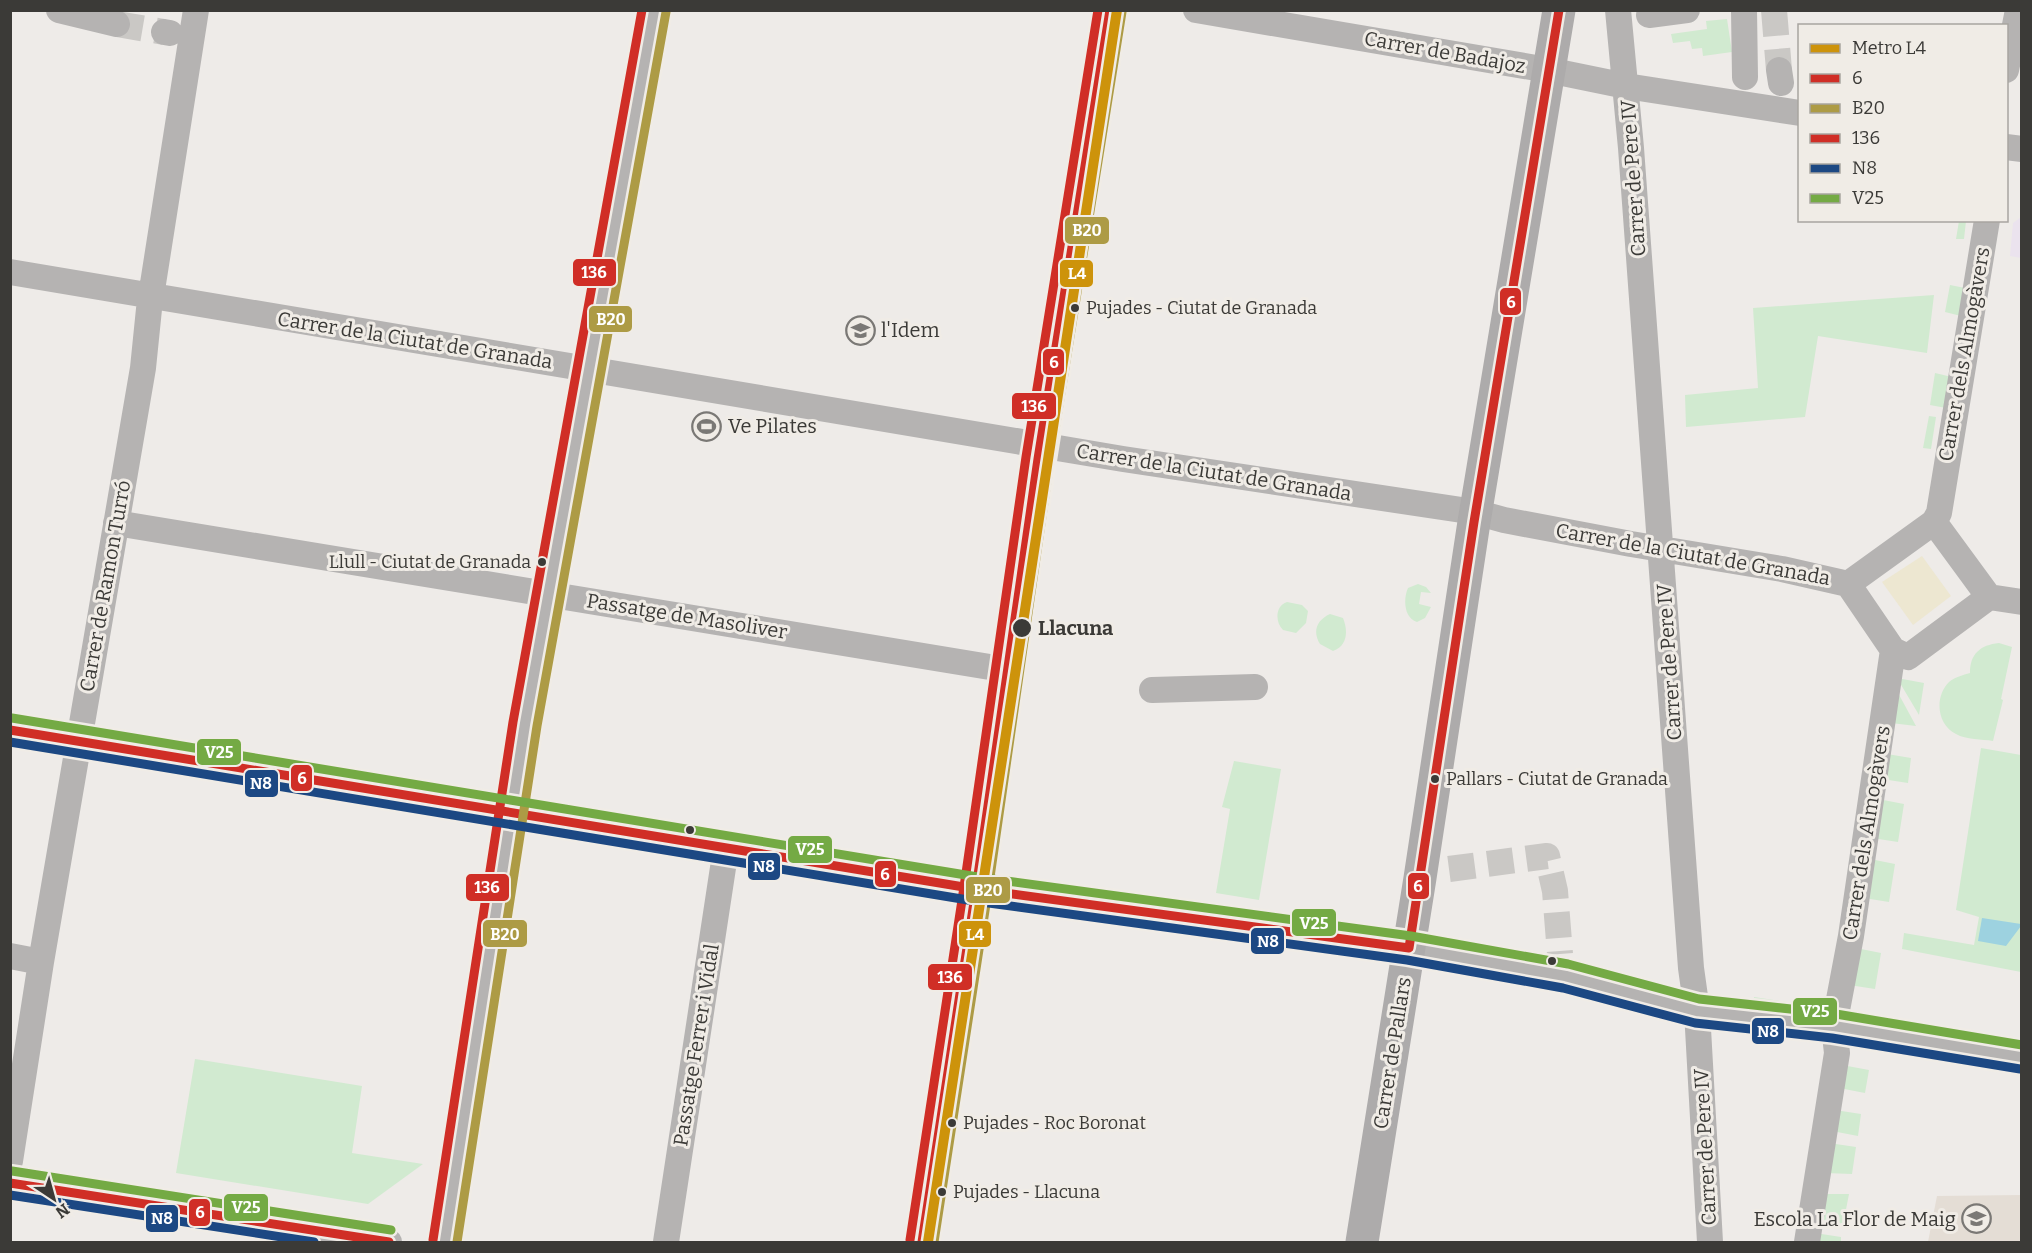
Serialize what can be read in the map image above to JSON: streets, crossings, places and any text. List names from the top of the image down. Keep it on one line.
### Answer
{"streets":{"main road":["Carrer de Pallars"],"street":["Carrer de Badajoz","Carrer de Pere IV","Carrer de la Ciutat de Granada","Carrer dels Almogàvers","Carrer de Ramon Turró","Passatge de Masoliver","Passatge Ferrer i Vidal"]},"crossings":[["Carrer de Badajoz","Carrer de Pere IV"],["Carrer de Badajoz","Carrer de Pallars"],["Carrer de Pere IV","Carrer de la Ciutat de Granada"],["Carrer de la Ciutat de Granada","Carrer de Ramon Turró"],["Carrer de la Ciutat de Granada","Carrer de Pallars"],["Carrer de Ramon Turró","Passatge de Masoliver"]],"places":{"other":["Pujades - Ciutat de Granada","Llull - Ciutat de Granada","Llacuna","Pallars - Ciutat de Granada","Pujades - Roc Boronat","Pujades - Llacuna"],"school or university":["l'Idem","Escola La Flor de Maig"],"sports":["Ve Pilates"]},"lines":["metro line L4","transit line 6","transit line 136","transit line B20","transit line V25","transit line N8"],"legend":["Metro L4","6","B20","136","N8","V25"],"north":"bottom right"}
